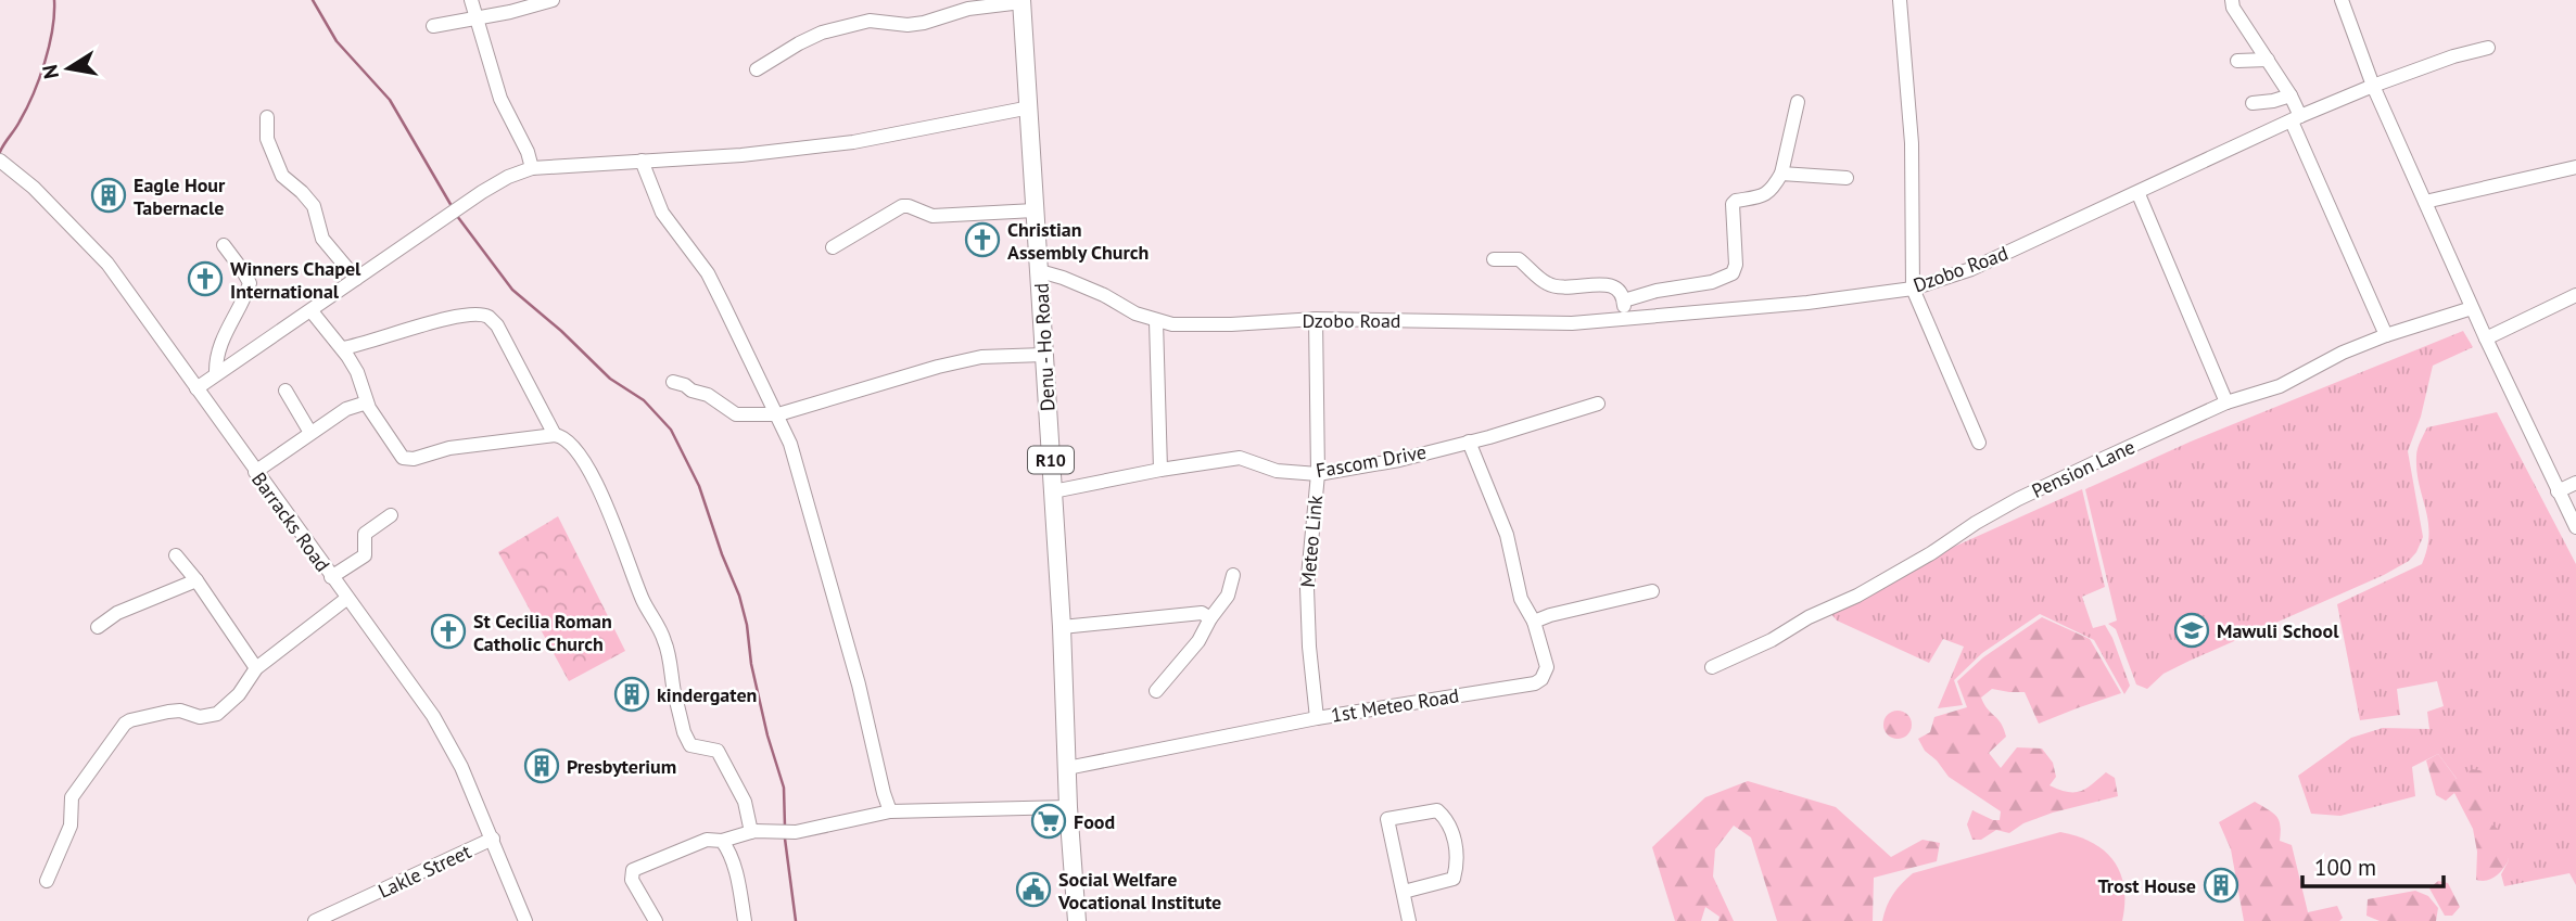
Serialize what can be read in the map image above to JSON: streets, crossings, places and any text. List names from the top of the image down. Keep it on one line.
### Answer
{"streets":{"main road":["Denu - Ho Road","R10"],"street":["Dzobo Road","Fascom Drive","Pension Lane","Barracks Road","Meteo Link","1st Meteo Road","Lakle Street"]},"crossings":[["Dzobo Road","Denu - Ho Road"],["Dzobo Road","Meteo Link"],["Denu - Ho Road","Fascom Drive"],["Denu - Ho Road","1st Meteo Road"],["Fascom Drive","Meteo Link"],["Barracks Road","Lakle Street"],["Meteo Link","1st Meteo Road"]],"places":{"building":["Eagle Hour Tabernacle","kindergaten","Presbyterium","Trost House"],"church":["Christian Assembly Church","Winners Chapel International","St Cecilia Roman Catholic Church"],"school or university":["Mawuli School"],"supermarket":["Food"],"public building":["Social Welfare Vocational Institute"]},"scale_bar":"100 m","north":"left"}
